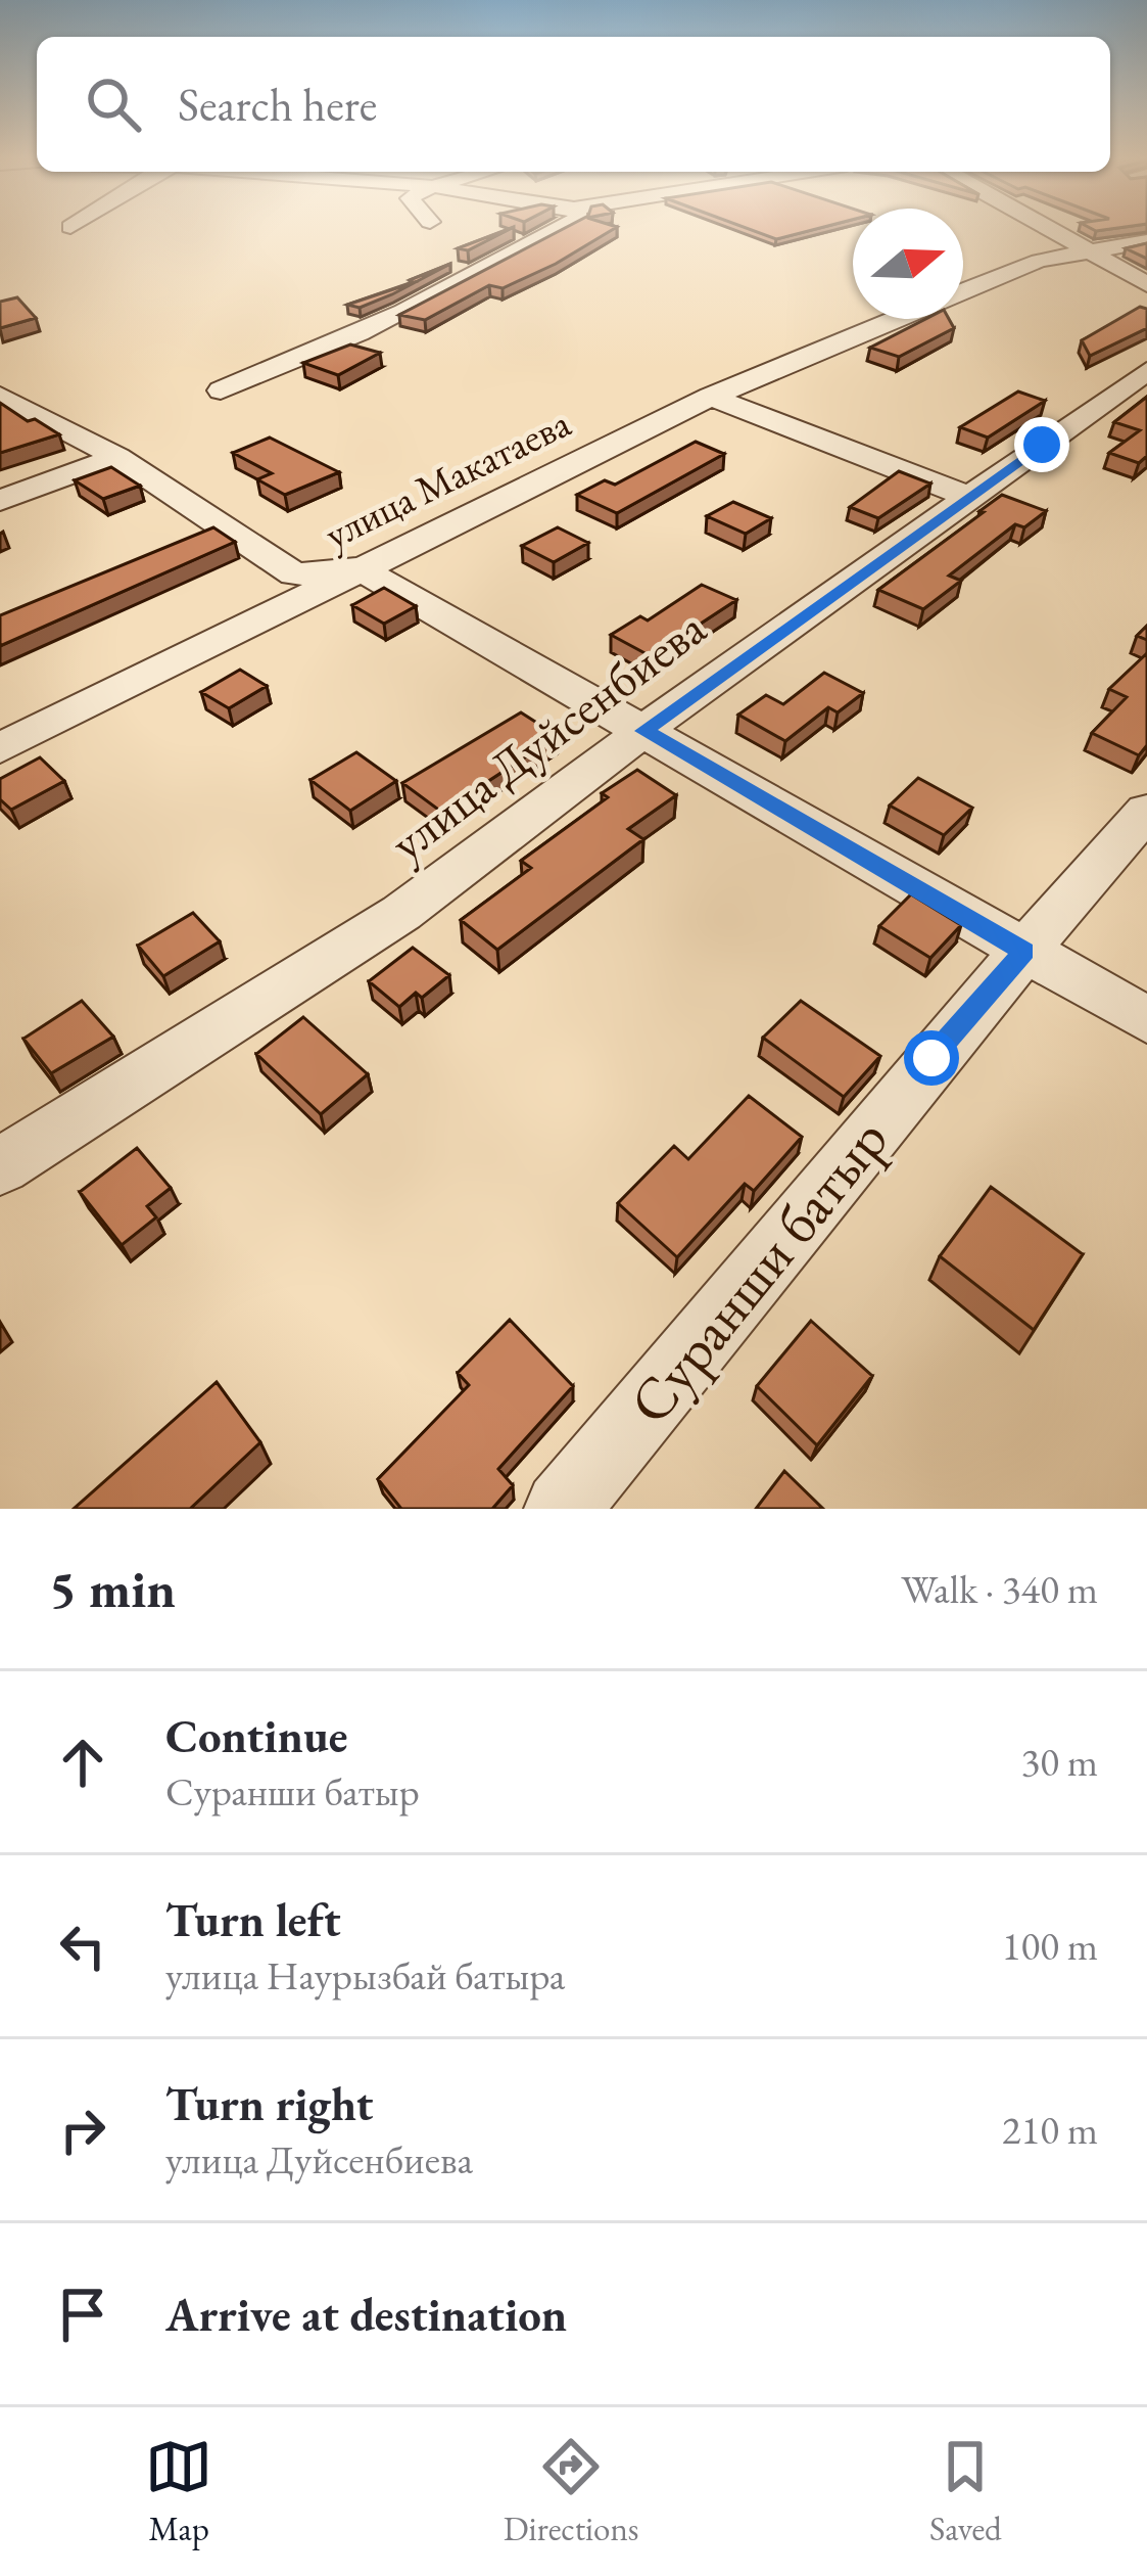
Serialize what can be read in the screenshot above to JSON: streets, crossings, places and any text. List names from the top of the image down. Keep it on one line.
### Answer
{"streets":{"street":["улица Макатаева","улица Дуйсенбиева","Суранши батыр"]},"north":"right","page":{"search":"Search here","heading":["5 min","Walk · 340 m"],"list":[["Continue","Суранши батыр","30 m"],["Turn left","улица Наурызбай батыра","100 m"],["Turn right","улица Дуйсенбиева","210 m"],"Arrive at destination"],"nav":["Map","Directions","Saved"]}}
